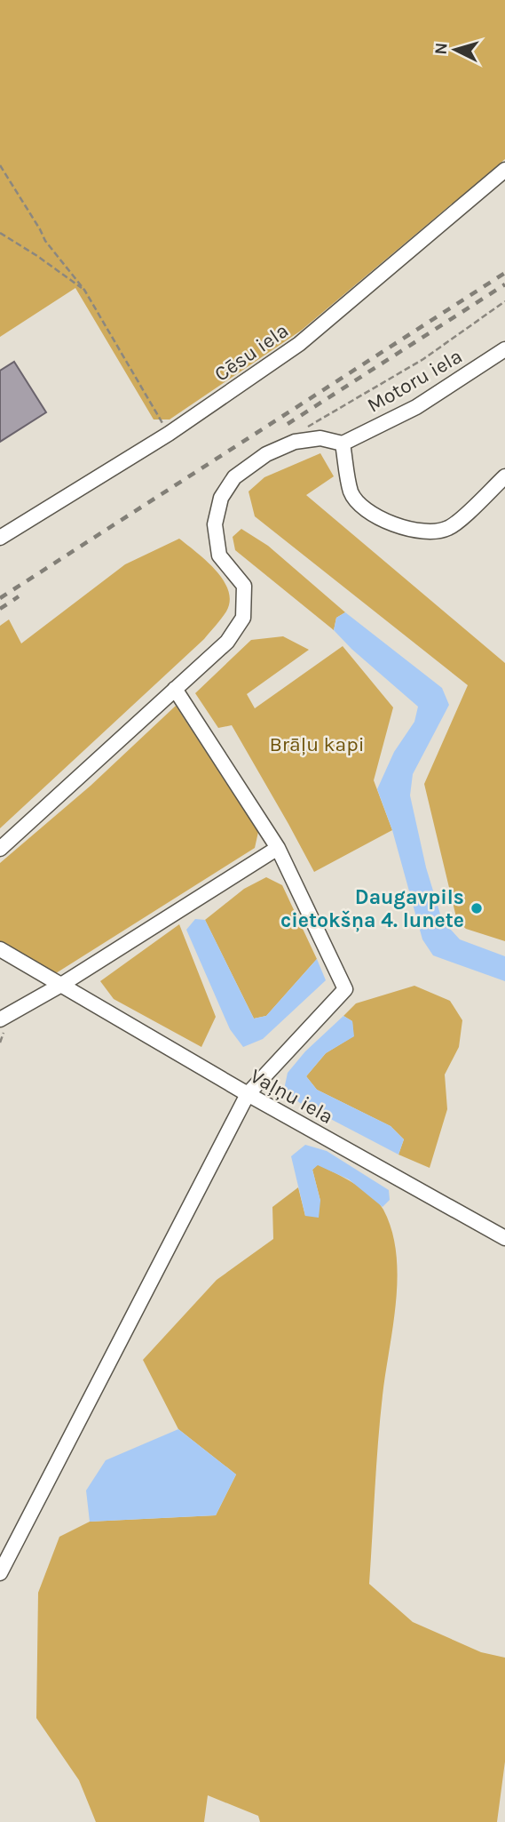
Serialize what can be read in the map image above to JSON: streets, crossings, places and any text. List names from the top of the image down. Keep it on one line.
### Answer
{"streets":{"street":["Cēsu iela","Motoru iela","Vaļņu iela"]},"parks":["Brāļu kapi"],"places":["Daugavpils cietokšņa 4. lunete"],"north":"left"}
